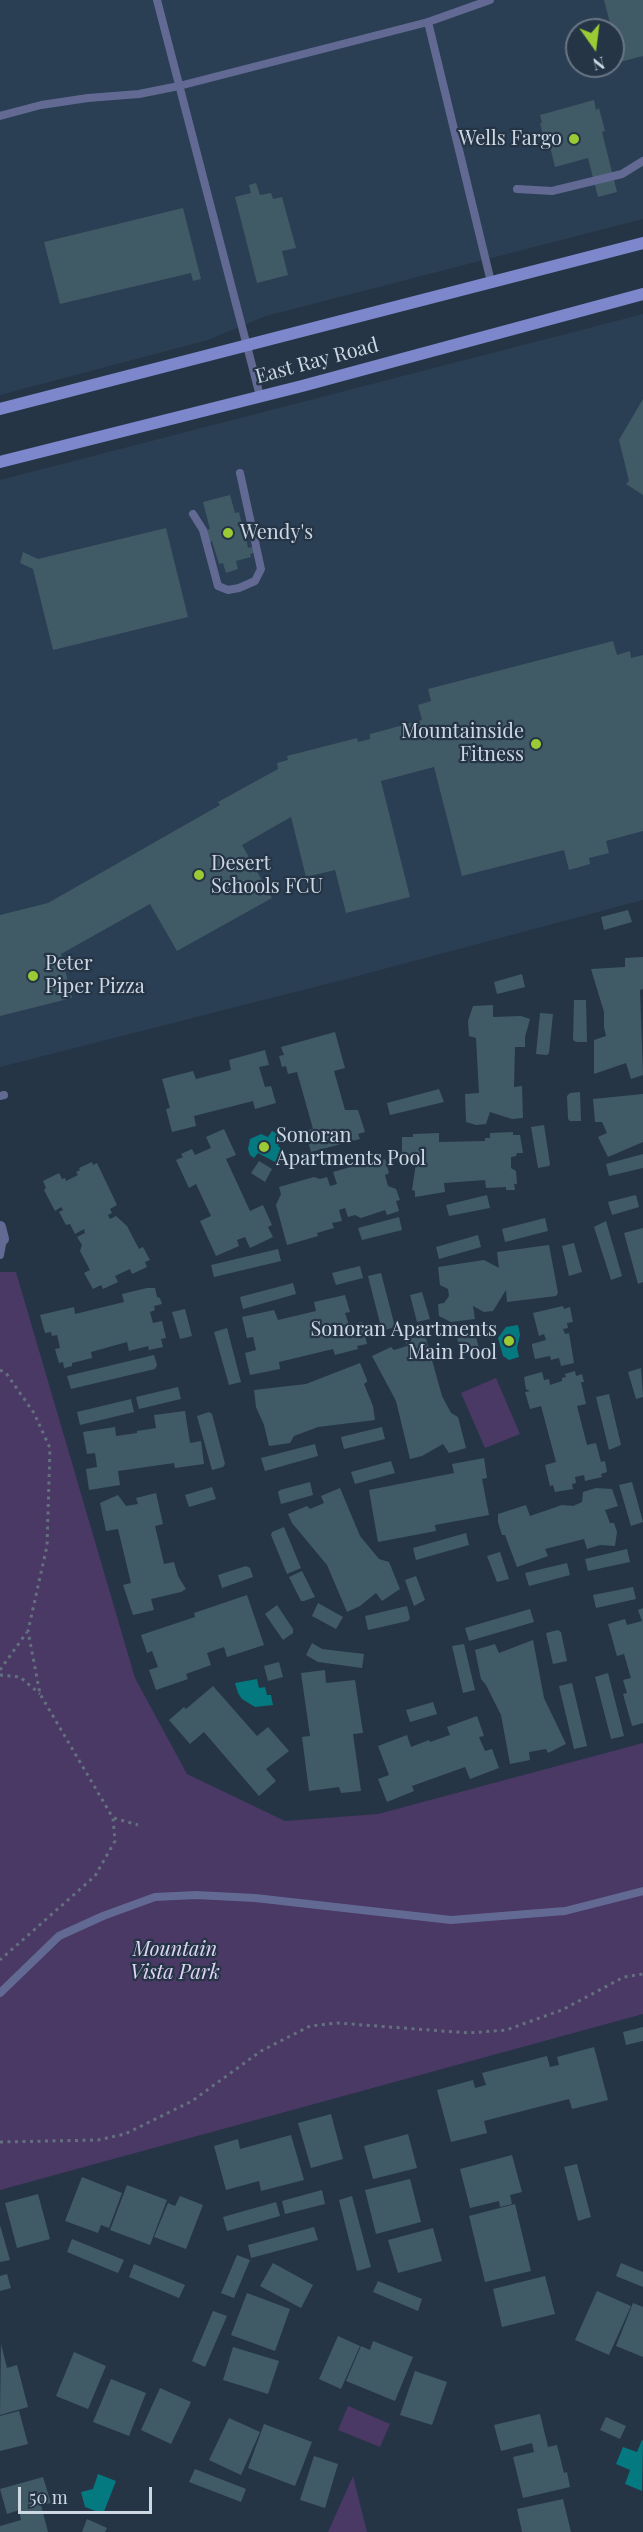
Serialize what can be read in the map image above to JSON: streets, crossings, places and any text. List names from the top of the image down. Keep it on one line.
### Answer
{"streets":{"main road":["East Ray Road"]},"parks":["Mountain Vista Park"],"places":["Wells Fargo","Wendy's","Mountainside Fitness","Desert Schools FCU","Peter Piper Pizza","Sonoran Apartments Pool","Sonoran Apartments Main Pool"],"scale_bar":"50 m","north":"bottom"}
